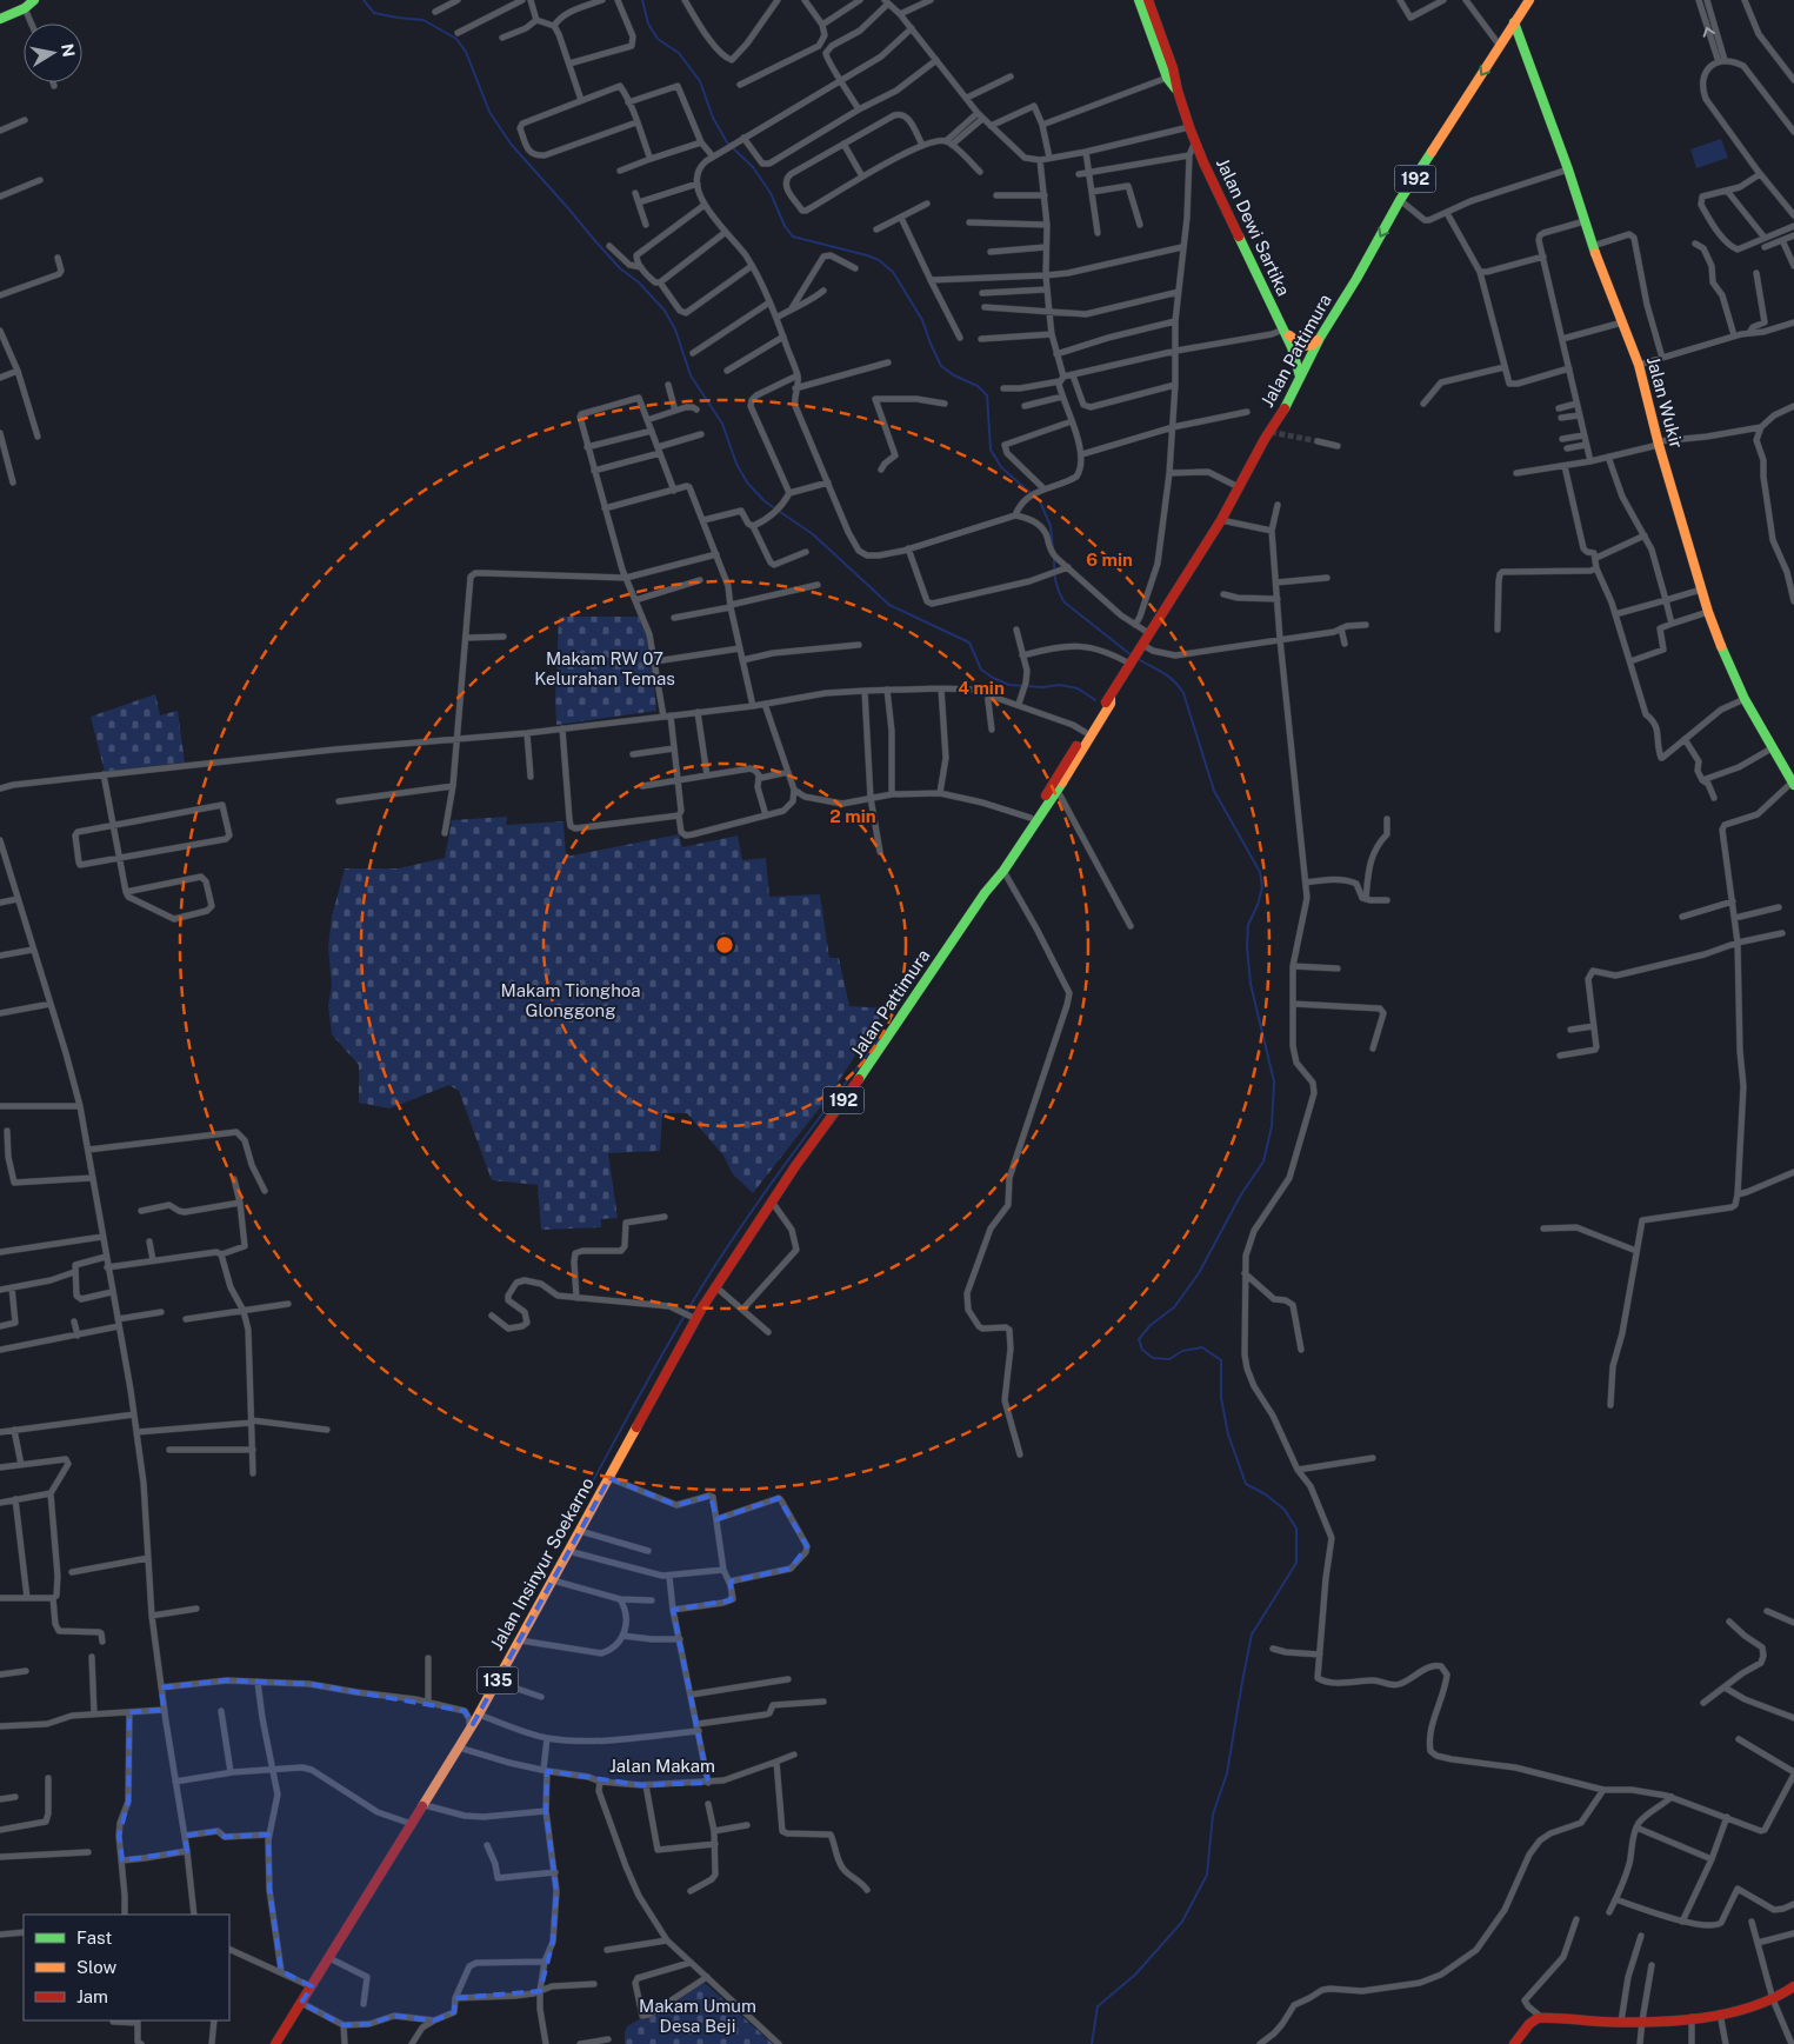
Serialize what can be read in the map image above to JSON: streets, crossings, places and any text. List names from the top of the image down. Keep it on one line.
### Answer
{"streets":{"main road":["192","Jalan Dewi Sartika","Jalan Pattimura","Jalan Wukir","Jalan Insinyur Soekarno","135"],"street":["Jalan Makam"]},"crossings":[["192","Jalan Pattimura"],["192","Jalan Wukir"],["Jalan Dewi Sartika","Jalan Pattimura"],["Jalan Pattimura","Jalan Wukir"],["Jalan Pattimura","Jalan Insinyur Soekarno"],["Jalan Insinyur Soekarno","Jalan Makam"]],"parks":["Makam RW 07 Kelurahan Temas","Makam Tionghoa Glonggong","Makam Umum Desa Beji"],"legend":["Fast","Slow","Jam"],"north":"right","rings":["6 min","4 min","2 min"]}
